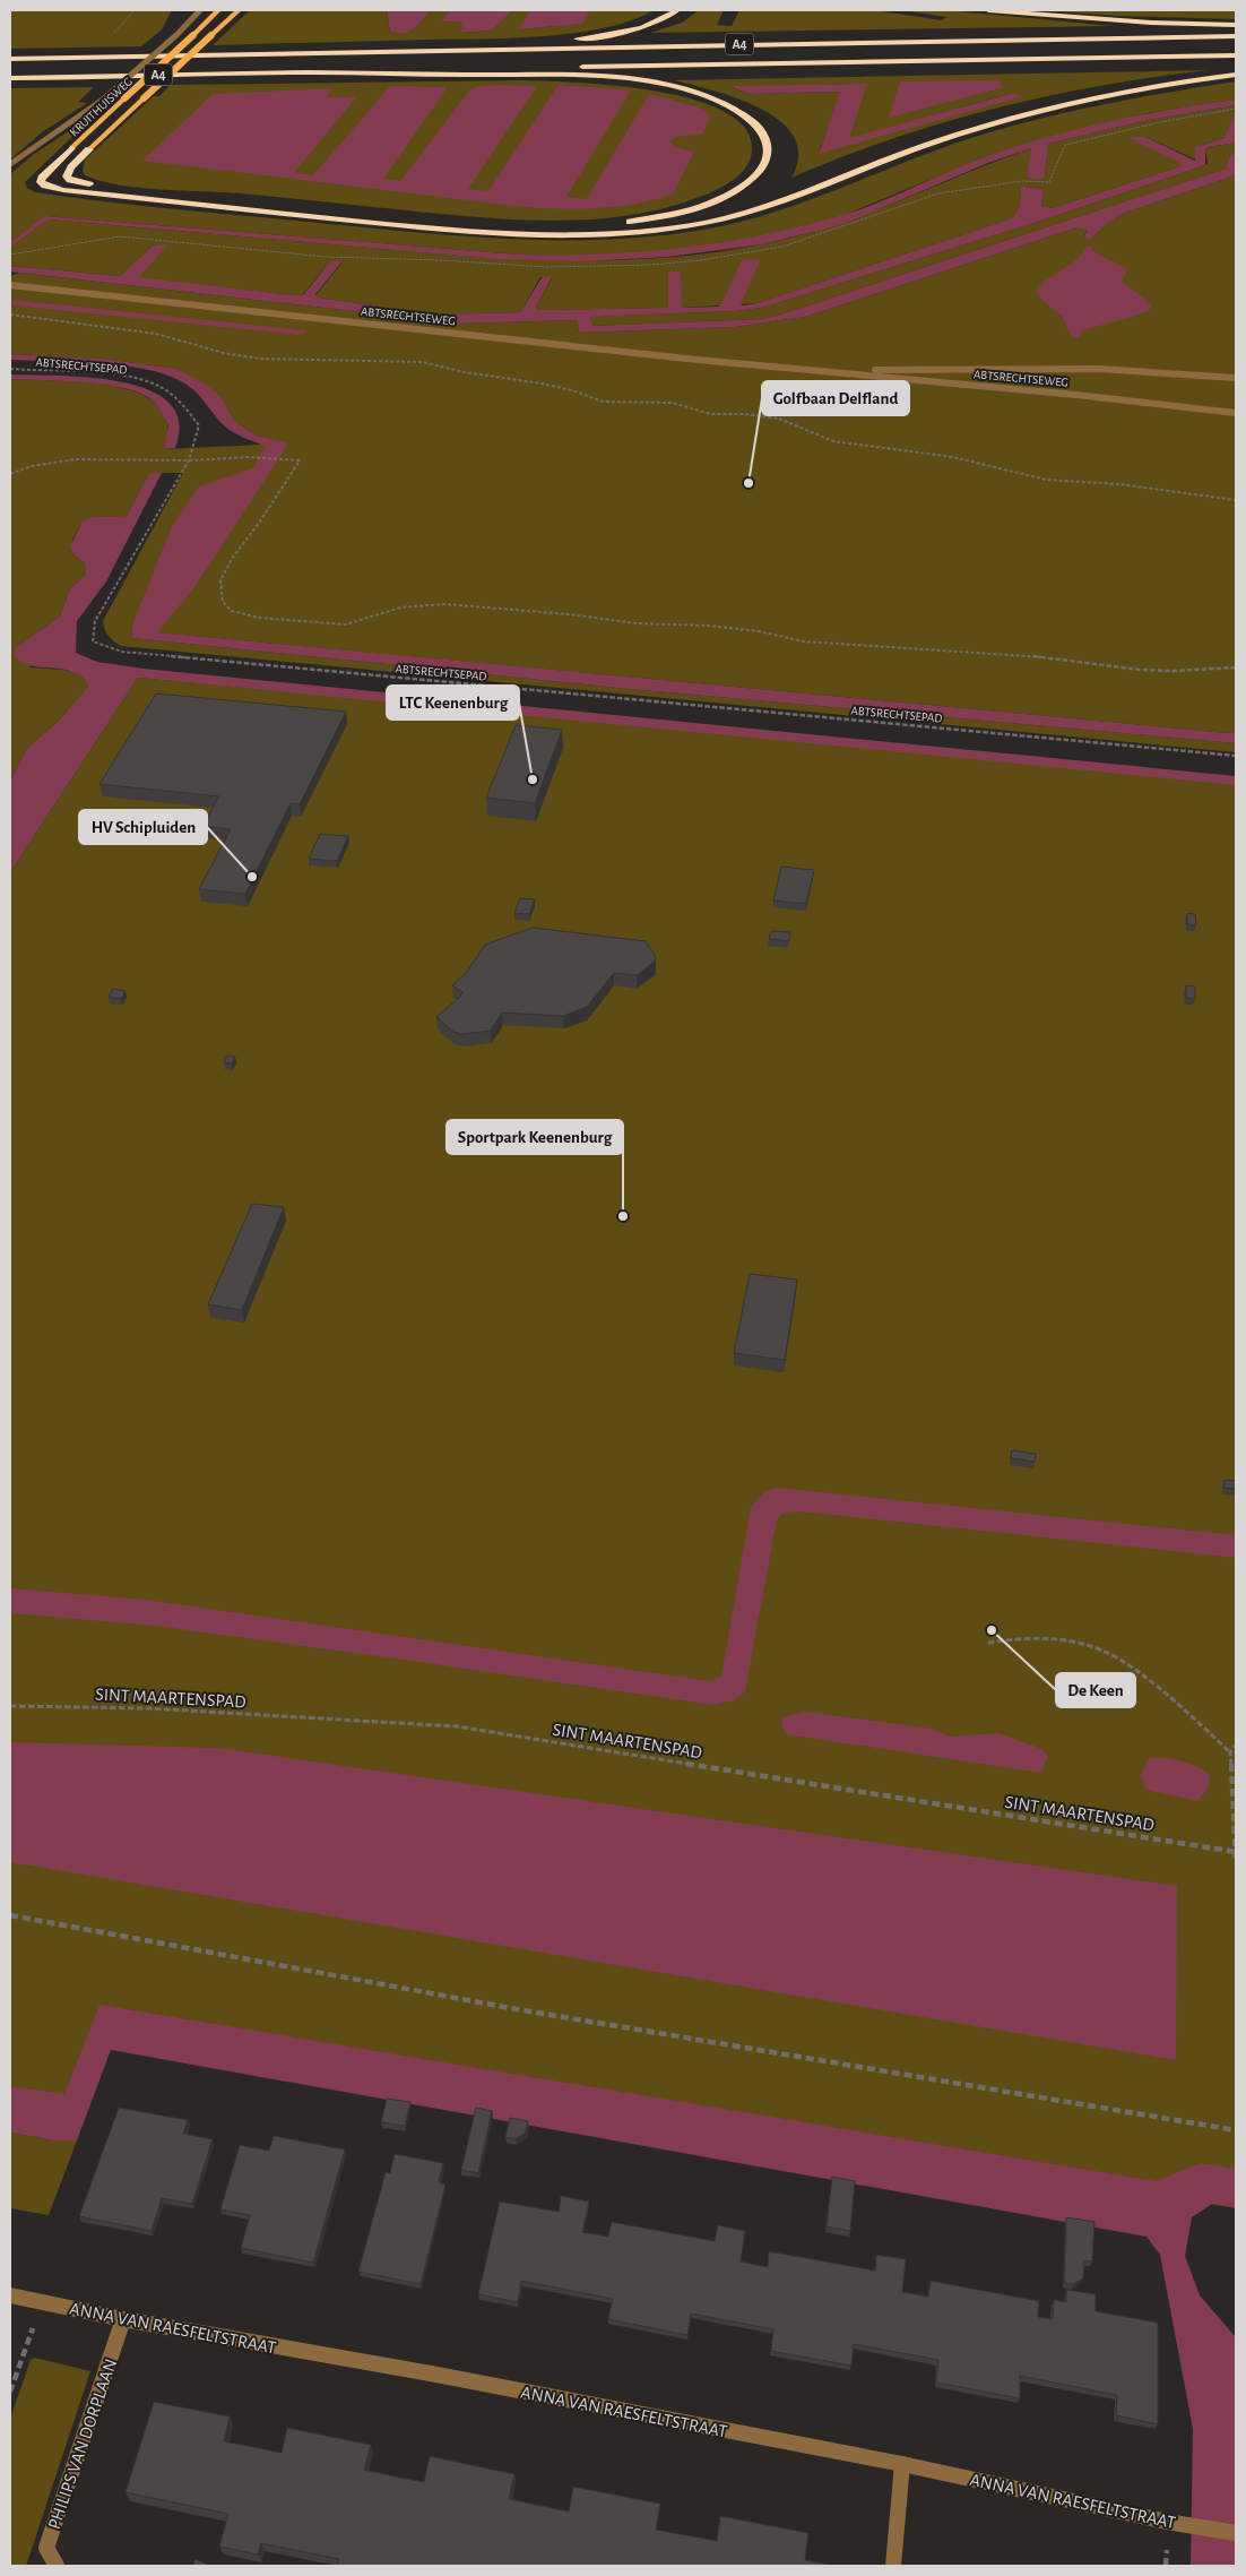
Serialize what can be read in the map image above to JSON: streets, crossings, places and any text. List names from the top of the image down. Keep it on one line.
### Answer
{"streets":{"highway":["A4"],"main road":["KRUITHUISWEG"],"street":["ABTSRECHTSEWEG","ANNA VAN RAESFELTSTRAAT","PHILIPS VAN DORPLAAN"],"path":["ABTSRECHTSEPAD","SINT MAARTENSPAD"]},"crossings":[["A4","KRUITHUISWEG"],["ANNA VAN RAESFELTSTRAAT","PHILIPS VAN DORPLAAN"]],"places":["Golfbaan Delfland","LTC Keenenburg","HV Schipluiden","Sportpark Keenenburg","De Keen"]}
